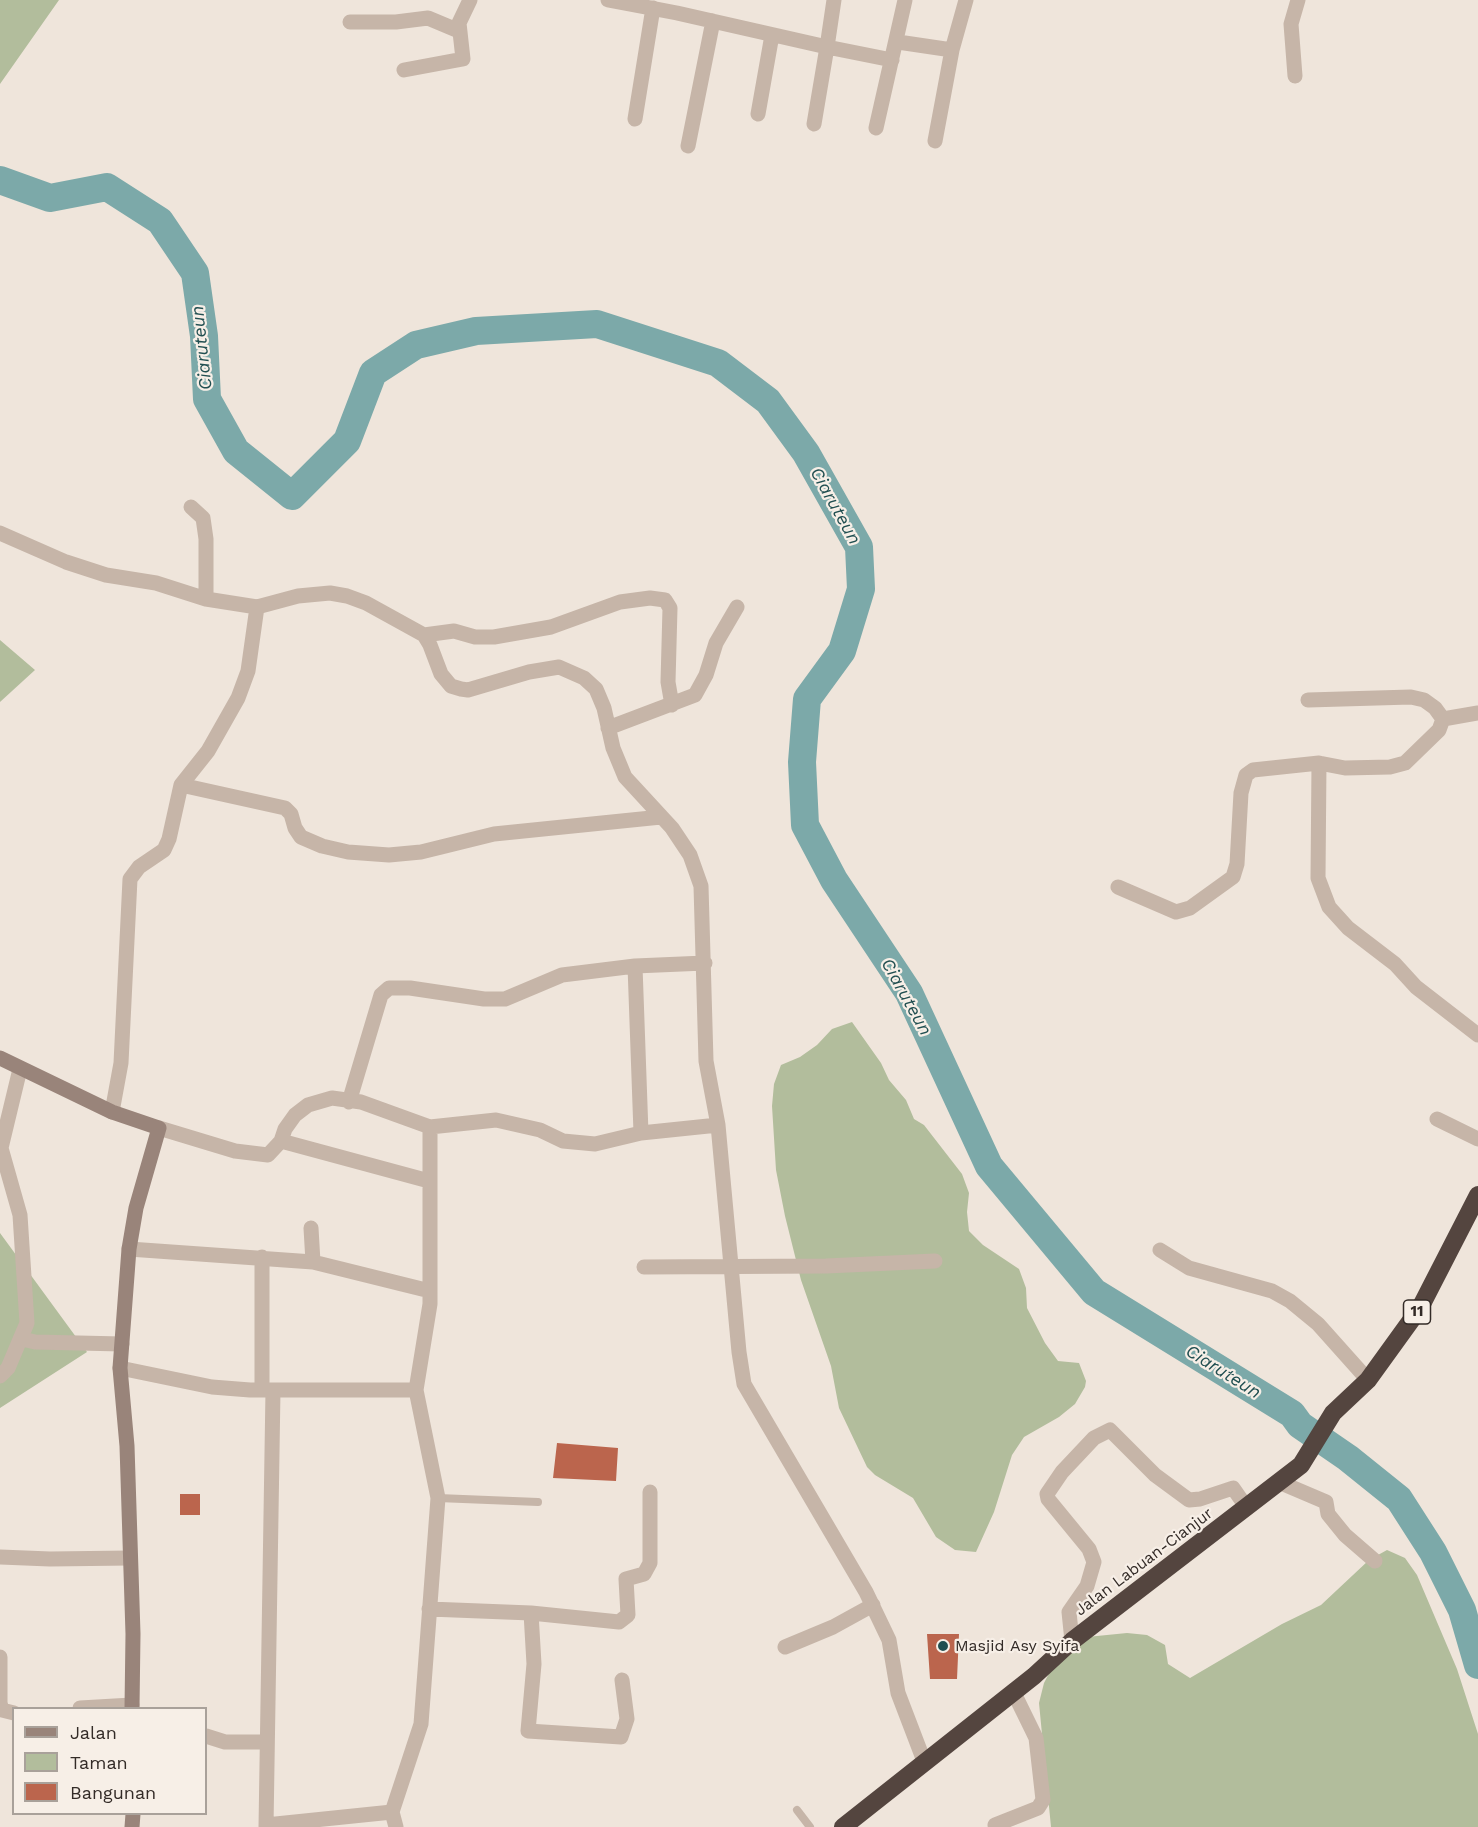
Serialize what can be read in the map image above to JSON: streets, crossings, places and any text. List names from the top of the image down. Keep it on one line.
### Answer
{"streets":{"highway":["11","Jalan Labuan-Cianjur"]},"crossings":[["11","Jalan Labuan-Cianjur"]],"water":["Ciaruteun"],"places":["Masjid Asy Syifa"],"legend":["Jalan","Taman","Bangunan"]}
